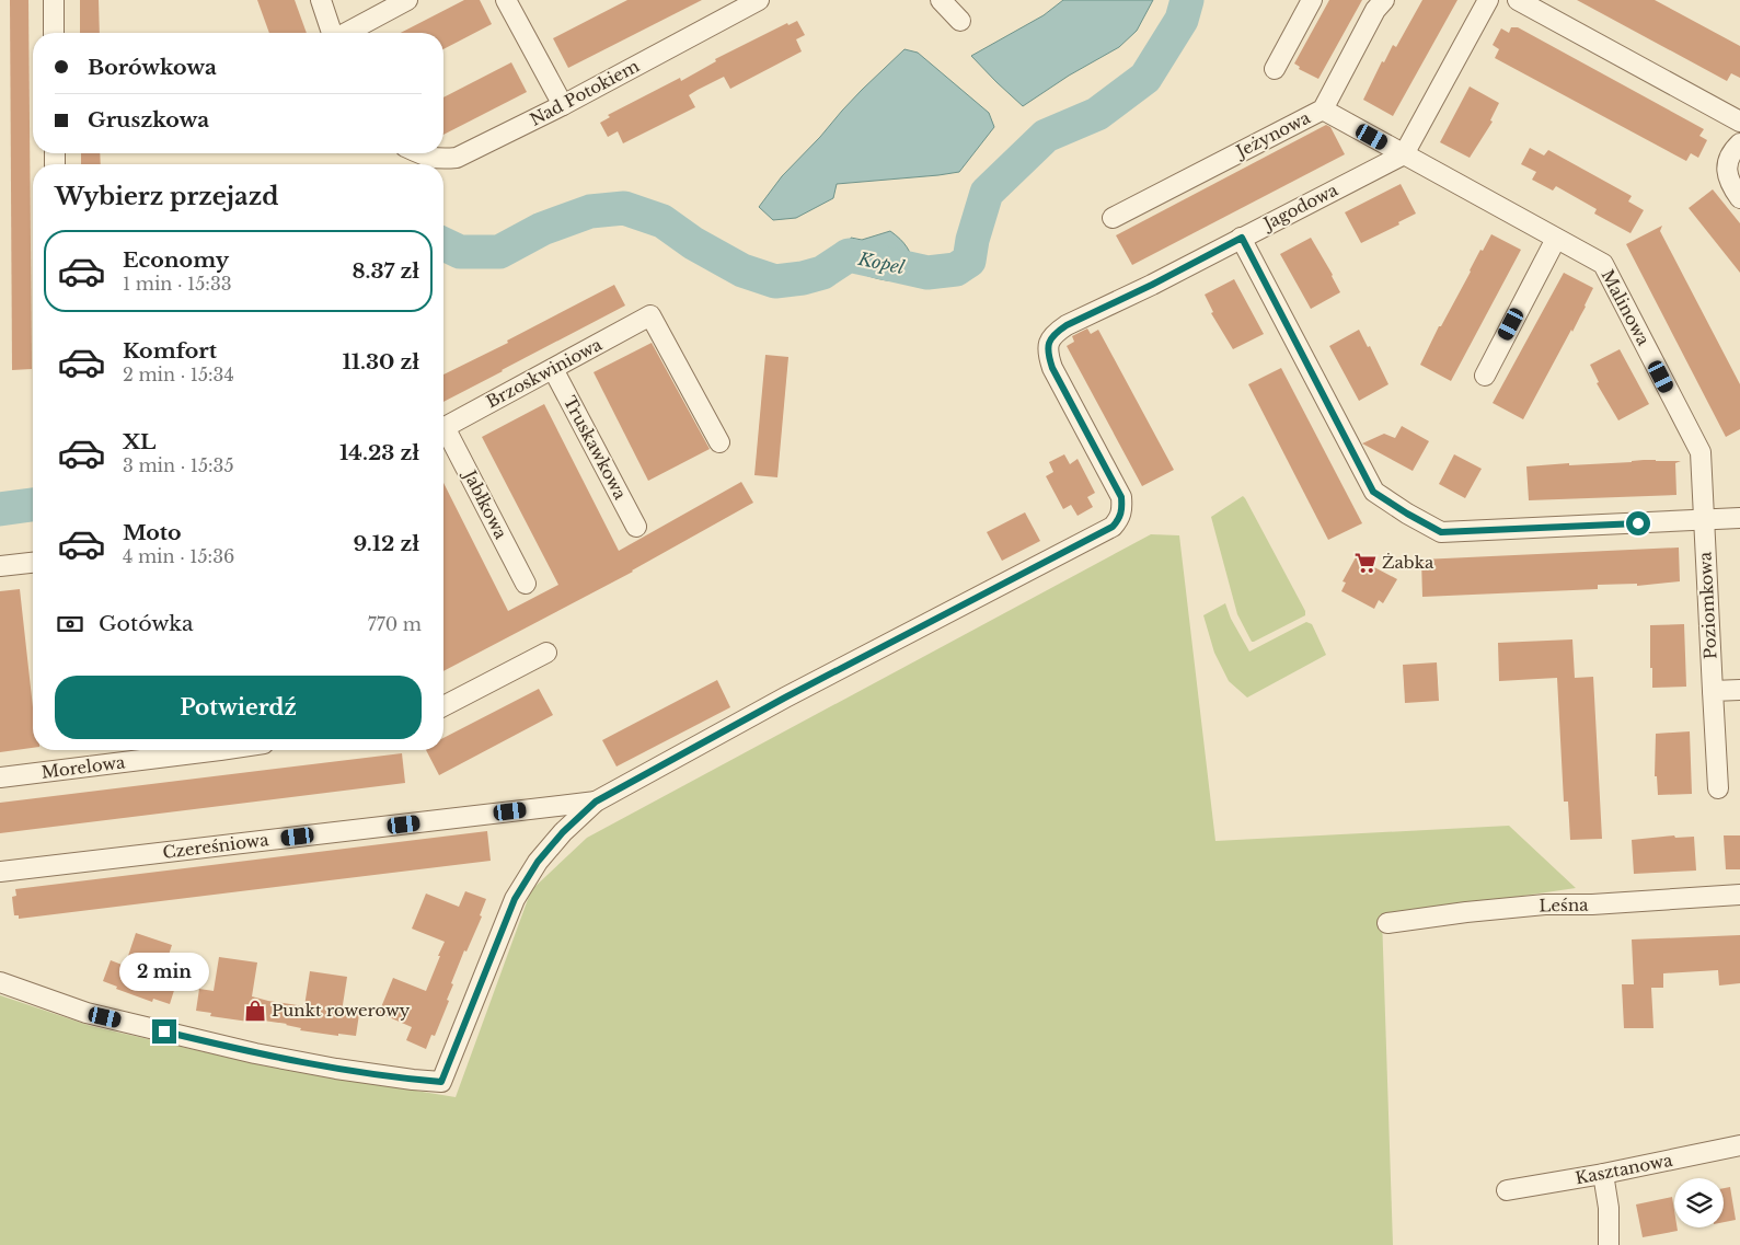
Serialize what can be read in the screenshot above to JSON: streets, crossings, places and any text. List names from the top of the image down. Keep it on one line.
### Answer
{"streets":{"street":["Nad Potokiem","Jeżynowa","Jagodowa","Malinowa","Brzoskwiniowa","Truskawkowa","Jabłkowa","Poziomkowa","Morelowa","Czereśniowa","Leśna","Kasztanowa"]},"crossings":[["Jeżynowa","Malinowa"],["Jagodowa","Malinowa"],["Jagodowa","Czereśniowa"],["Malinowa","Poziomkowa"],["Brzoskwiniowa","Truskawkowa"]],"water":["Kopel"],"places":{"supermarket":["Żabka"],"shop":["Punkt rowerowy"]},"page":{"banner":["Borówkowa","Gruszkowa"],"heading":"Wybierz przejazd","list":[{"name":"Economy","note":"1 min · 15:33","value":"8.37 zł"},{"name":"Komfort","note":"2 min · 15:34","value":"11.30 zł"},{"name":"XL","note":"3 min · 15:35","value":"14.23 zł"},{"name":"Moto","note":"4 min · 15:36","value":"9.12 zł"}],"pay":["Gotówka","770 m"],"buttons":"Potwierdź","bubble":"2 min"}}
